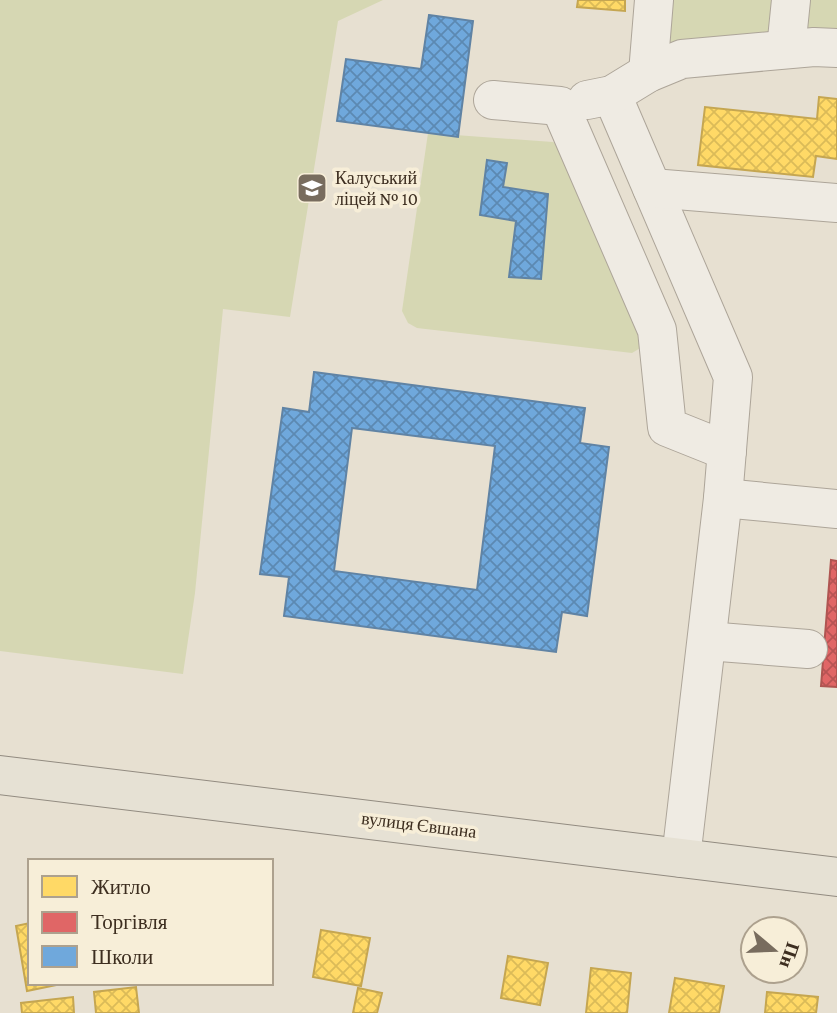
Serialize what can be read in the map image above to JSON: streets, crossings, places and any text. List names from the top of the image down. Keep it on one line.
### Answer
{"streets":{"main road":["вулиця Євшана"]},"places":{"school or university":["Калуський ліцей № 10"]},"legend":["Житло","Торгівля","Школи"],"north":"right"}
